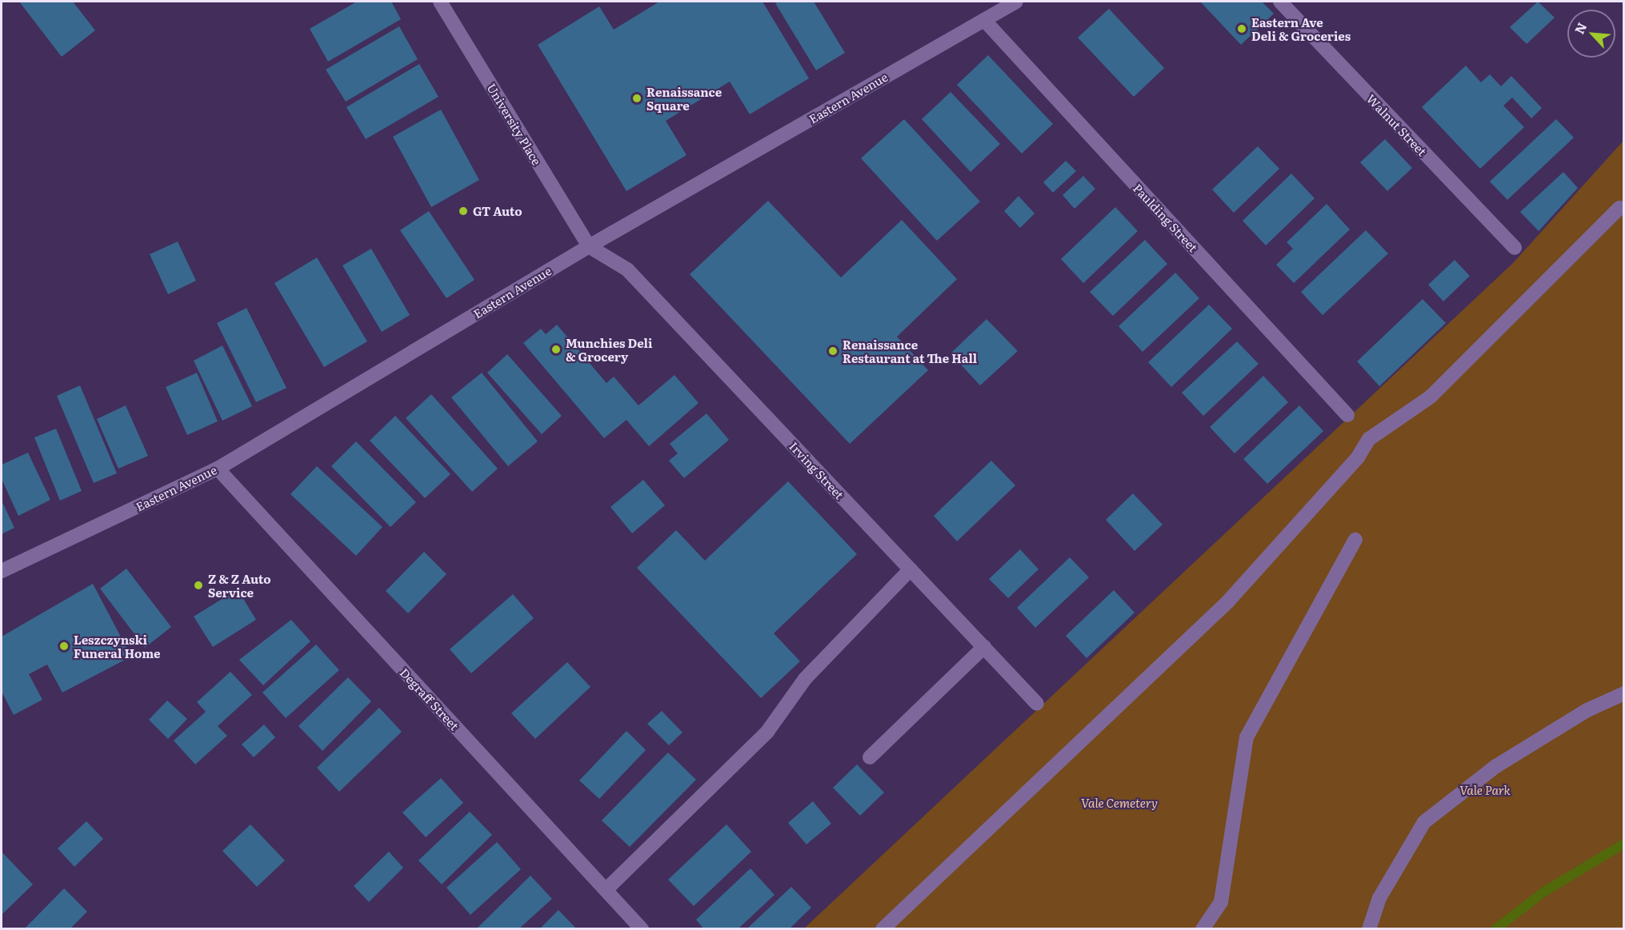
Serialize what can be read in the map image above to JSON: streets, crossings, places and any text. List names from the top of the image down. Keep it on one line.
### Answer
{"streets":{"street":["Eastern Avenue","University Place","Walnut Street","Paulding Street","Irving Street","Degraff Street"]},"crossings":[["Eastern Avenue","University Place"],["Eastern Avenue","Paulding Street"],["Eastern Avenue","Irving Street"],["Eastern Avenue","Degraff Street"],["University Place","Irving Street"]],"parks":["Vale Park","Vale Cemetery"],"places":["Eastern Ave Deli & Groceries","Renaissance Square","GT Auto","Munchies Deli & Grocery","Renaissance Restaurant at The Hall","Z & Z Auto Service","Leszczynski Funeral Home"],"north":"top left"}
